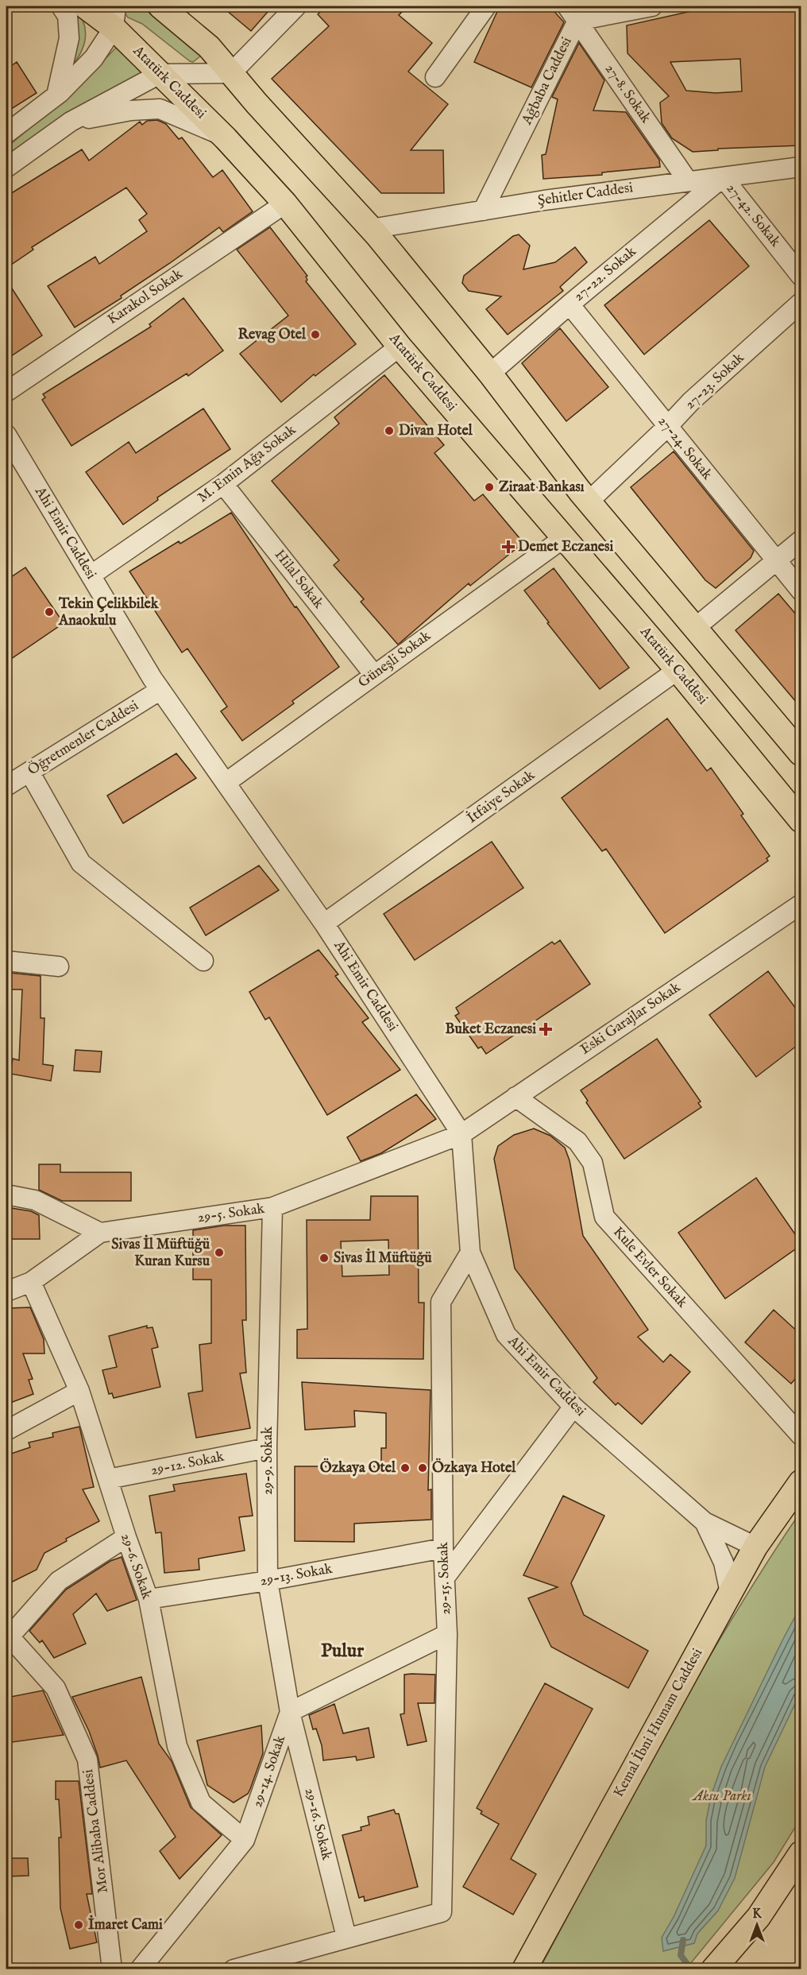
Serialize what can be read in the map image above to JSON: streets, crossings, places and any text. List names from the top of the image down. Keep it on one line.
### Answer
{"streets":{"main road":["Atatürk Caddesi","Kemal İbni Humam Caddesi"],"street":["Ağbaba Caddesi","27-8. Sokak","Şehitler Caddesi","27-42. Sokak","27-22. Sokak","Karakol Sokak","27-23. Sokak","27-24. Sokak","M. Emin Ağa Sokak","Ahi Emir Caddesi","Hilal Sokak","Güneşli Sokak","Öğretmenler Caddesi","İtfaiye Sokak","Eski Garajlar Sokak","29-5. Sokak","Kule Evler Sokak","29-9. Sokak","29-12. Sokak","29-6. Sokak","29-13. Sokak","29-15. Sokak","29-14. Sokak","29-16. Sokak","Mor Alibaba Caddesi"]},"crossings":[["Ağbaba Caddesi","27-8. Sokak"],["Ağbaba Caddesi","Şehitler Caddesi"],["Atatürk Caddesi","Karakol Sokak"],["Atatürk Caddesi","M. Emin Ağa Sokak"],["Atatürk Caddesi","Güneşli Sokak"],["Atatürk Caddesi","İtfaiye Sokak"],["27-8. Sokak","Şehitler Caddesi"],["Şehitler Caddesi","27-42. Sokak"],["Şehitler Caddesi","27-22. Sokak"],["27-42. Sokak","27-22. Sokak"],["27-22. Sokak","27-24. Sokak"],["27-23. Sokak","27-24. Sokak"],["M. Emin Ağa Sokak","Ahi Emir Caddesi"],["M. Emin Ağa Sokak","Hilal Sokak"],["Ahi Emir Caddesi","Güneşli Sokak"],["Ahi Emir Caddesi","Öğretmenler Caddesi"],["Ahi Emir Caddesi","İtfaiye Sokak"],["Ahi Emir Caddesi","Eski Garajlar Sokak"],["Ahi Emir Caddesi","29-5. Sokak"],["Ahi Emir Caddesi","29-15. Sokak"],["Ahi Emir Caddesi","Kemal İbni Humam Caddesi"],["Hilal Sokak","Güneşli Sokak"],["Eski Garajlar Sokak","29-5. Sokak"],["Eski Garajlar Sokak","Kule Evler Sokak"],["29-5. Sokak","29-9. Sokak"],["29-5. Sokak","29-6. Sokak"],["29-9. Sokak","29-12. Sokak"],["29-9. Sokak","29-13. Sokak"],["29-9. Sokak","29-14. Sokak"],["29-9. Sokak","29-16. Sokak"],["29-12. Sokak","29-6. Sokak"],["29-6. Sokak","29-13. Sokak"],["29-6. Sokak","29-14. Sokak"],["29-13. Sokak","29-15. Sokak"],["29-15. Sokak","29-16. Sokak"],["29-14. Sokak","29-16. Sokak"]],"districts":["Pulur"],"parks":["Aksu Parkı"],"places":{"other":["Revag Otel","Divan Hotel","Ziraat Bankası","Tekin Çelikbilek Anaokulu","Sivas İl Müftüğü Kuran Kursu","Sivas İl Müftüğü","Özkaya Otel","Özkaya Hotel","İmaret Cami"],"health":["Demet Eczanesi","Buket Eczanesi"]},"north":"top"}
